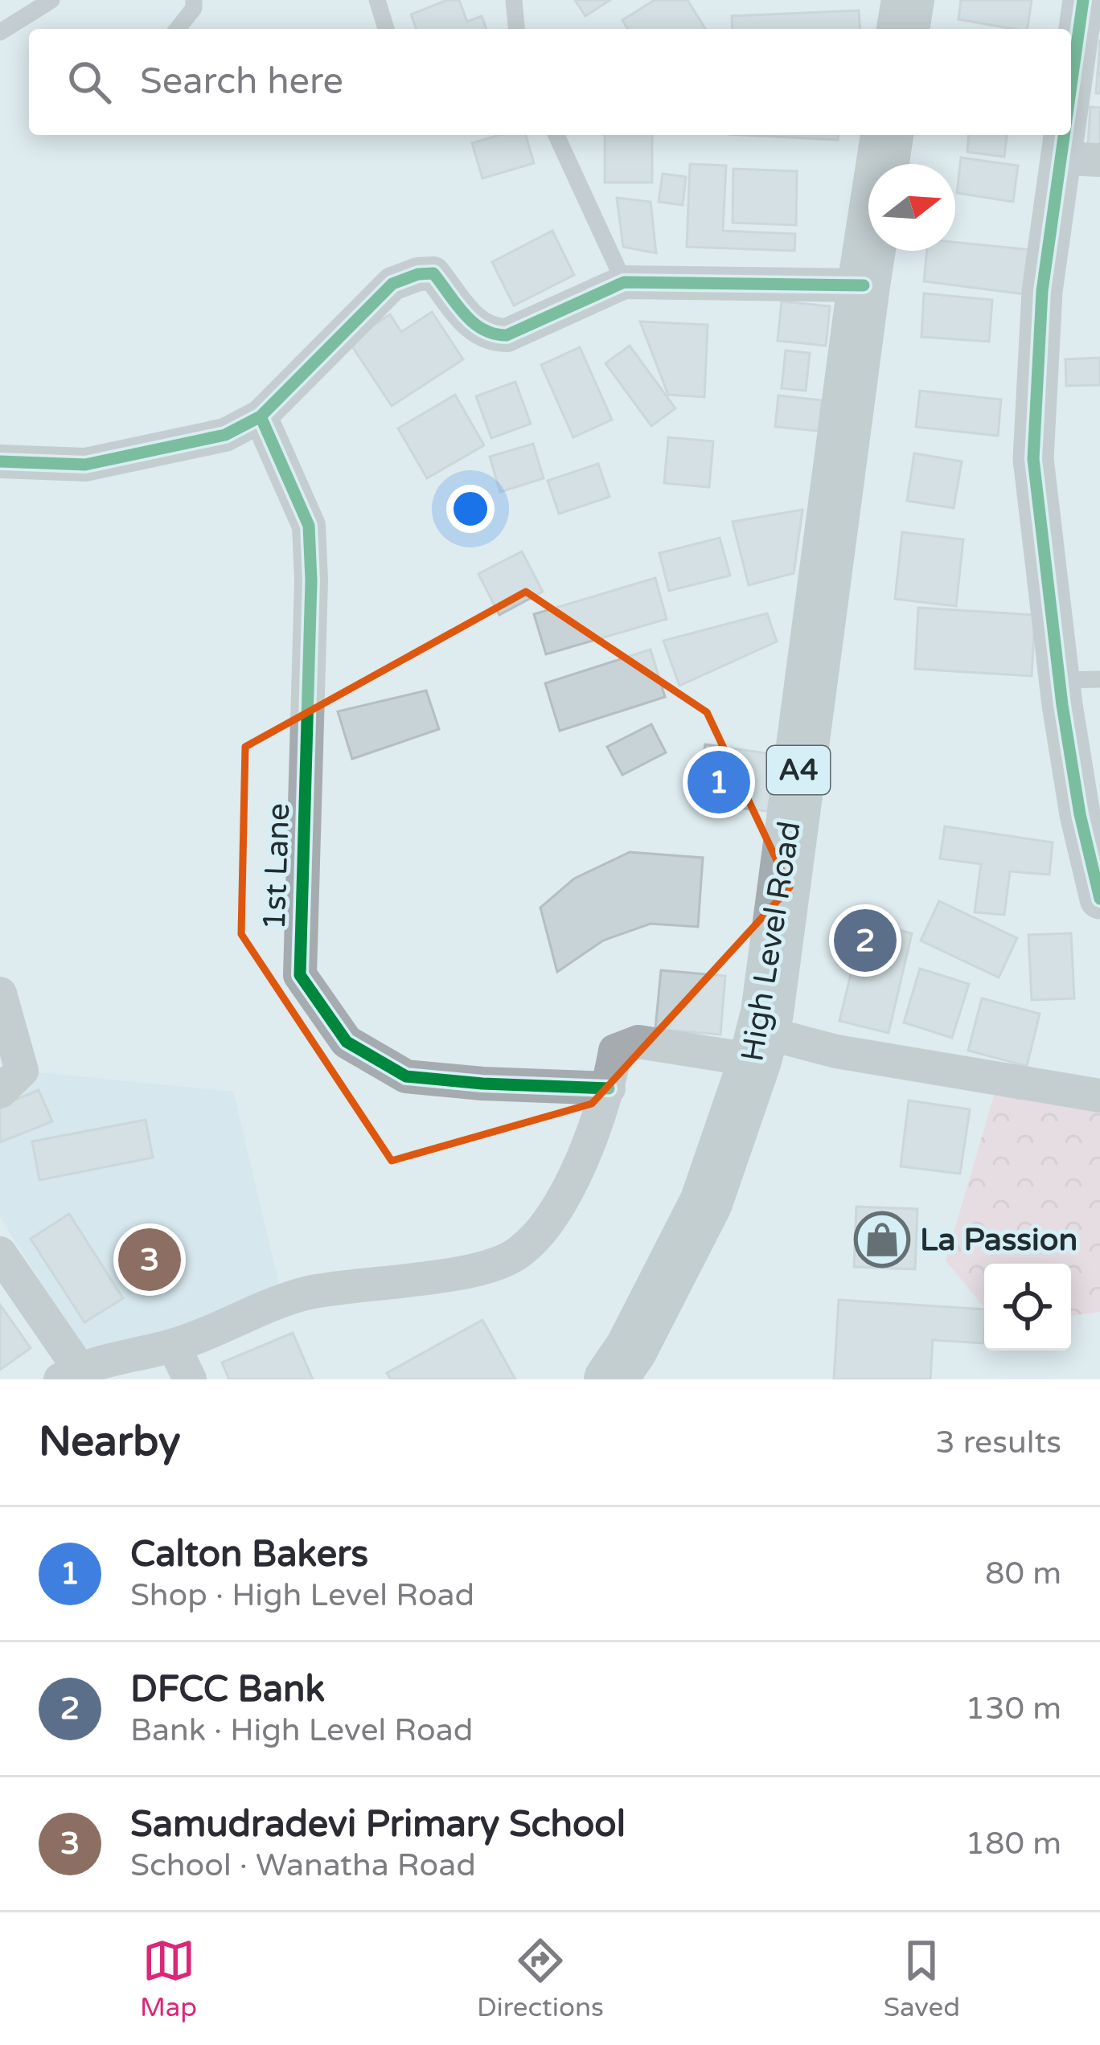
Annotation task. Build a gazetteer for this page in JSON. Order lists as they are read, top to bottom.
{
  "streets": {
    "highway": ["A4", "High Level Road"],
    "street": ["1st Lane"]
  },
  "places": {
    "shop": ["La Passion"]
  },
  "north": "right",
  "page": {
    "search": "Search here",
    "pins": ["1", "2", "3"],
    "heading": ["Nearby", "3 results"],
    "list": [
      {
        "mark": "1",
        "name": "Calton Bakers",
        "note": "Shop · High Level Road",
        "value": "80 m"
      },
      {
        "mark": "2",
        "name": "DFCC Bank",
        "note": "Bank · High Level Road",
        "value": "130 m"
      },
      {
        "mark": "3",
        "name": "Samudradevi Primary School",
        "note": "School · Wanatha Road",
        "value": "180 m"
      }
    ],
    "nav": ["Map", "Directions", "Saved"]
  }
}
